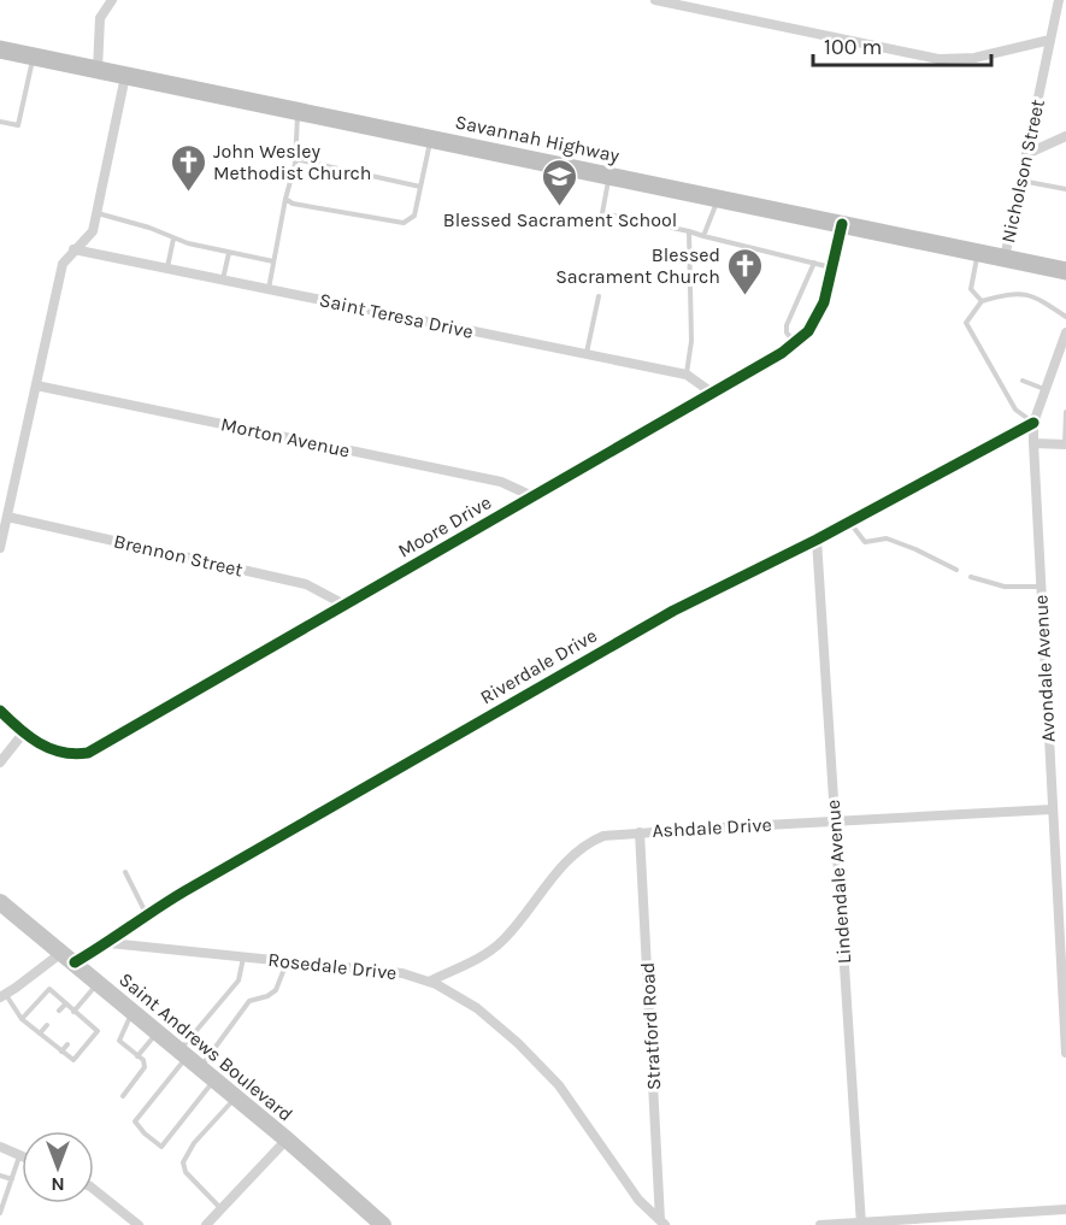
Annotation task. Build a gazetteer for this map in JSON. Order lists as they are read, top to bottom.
{
  "streets": {
    "highway": ["Savannah Highway"],
    "main road": ["Saint Andrews Boulevard"],
    "street": [
      "Nicholson Street",
      "Saint Teresa Drive",
      "Morton Avenue",
      "Moore Drive",
      "Brennon Street",
      "Riverdale Drive",
      "Avondale Avenue",
      "Ashdale Drive",
      "Lindendale Avenue",
      "Rosedale Drive",
      "Stratford Road"
    ]
  },
  "crossings": [
    ["Savannah Highway", "Nicholson Street"],
    ["Savannah Highway", "Moore Drive"],
    ["Saint Teresa Drive", "Moore Drive"],
    ["Morton Avenue", "Moore Drive"],
    ["Moore Drive", "Brennon Street"],
    ["Riverdale Drive", "Avondale Avenue"],
    ["Riverdale Drive", "Lindendale Avenue"],
    ["Riverdale Drive", "Rosedale Drive"],
    ["Riverdale Drive", "Saint Andrews Boulevard"],
    ["Avondale Avenue", "Ashdale Drive"],
    ["Ashdale Drive", "Lindendale Avenue"],
    ["Ashdale Drive", "Rosedale Drive"],
    ["Ashdale Drive", "Stratford Road"],
    ["Rosedale Drive", "Stratford Road"]
  ],
  "places": {
    "church": ["John Wesley Methodist Church", "Blessed Sacrament Church"],
    "school or university": ["Blessed Sacrament School"]
  },
  "scale_bar": "100 m",
  "north": "bottom"
}
